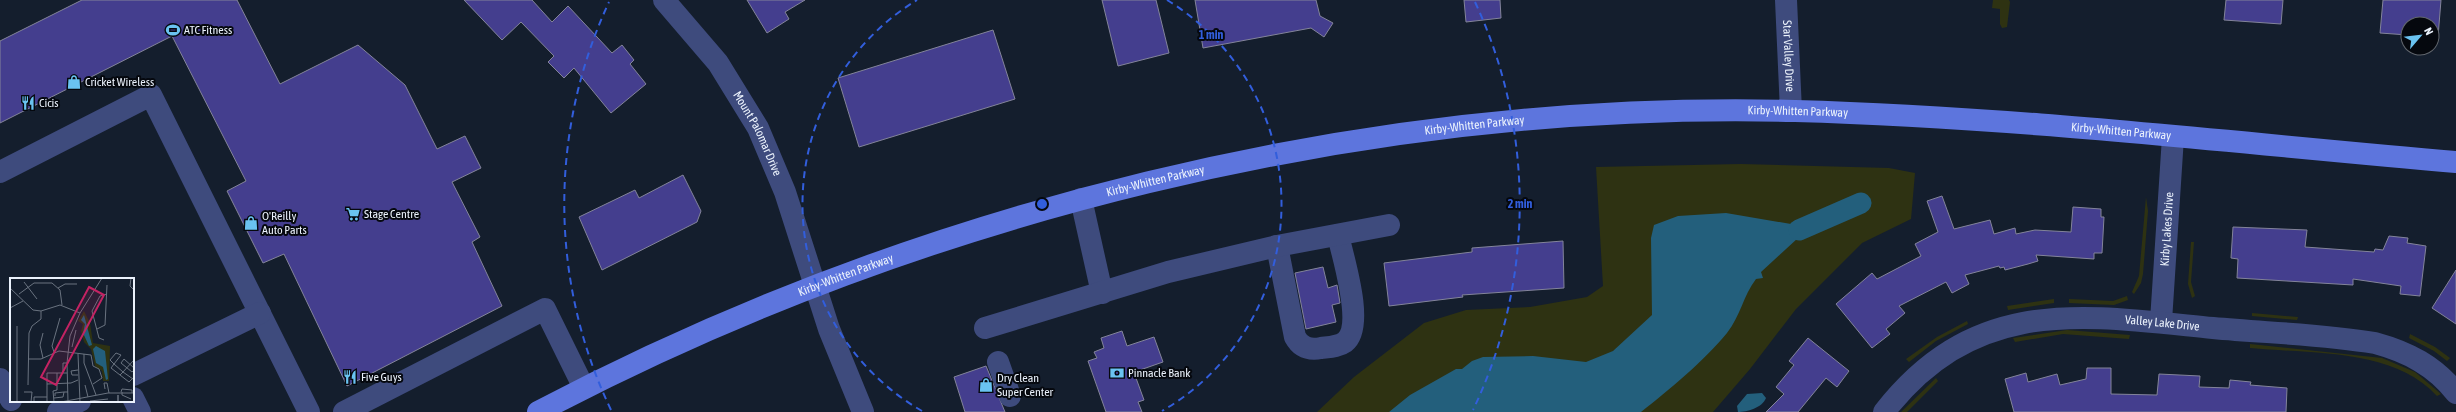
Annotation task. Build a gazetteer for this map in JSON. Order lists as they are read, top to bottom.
{
  "streets": {
    "main road": ["Kirby-Whitten Parkway"],
    "street": [
      "Star Valley Drive",
      "Mount Palomar Drive",
      "Kirby Lakes Drive",
      "Valley Lake Drive"
    ]
  },
  "crossings": [
    ["Star Valley Drive", "Kirby-Whitten Parkway"],
    ["Kirby-Whitten Parkway", "Mount Palomar Drive"],
    ["Kirby-Whitten Parkway", "Kirby Lakes Drive"],
    ["Kirby Lakes Drive", "Valley Lake Drive"]
  ],
  "places": {
    "sports": ["ATC Fitness"],
    "shop": ["Cricket Wireless", "O'Reilly Auto Parts", "Dry Clean Super Center"],
    "restaurant": ["Cicis", "Five Guys"],
    "supermarket": ["Stage Centre"],
    "bank": ["Pinnacle Bank"]
  },
  "north": "top right",
  "rings": ["1 min", "2 min"]
}
